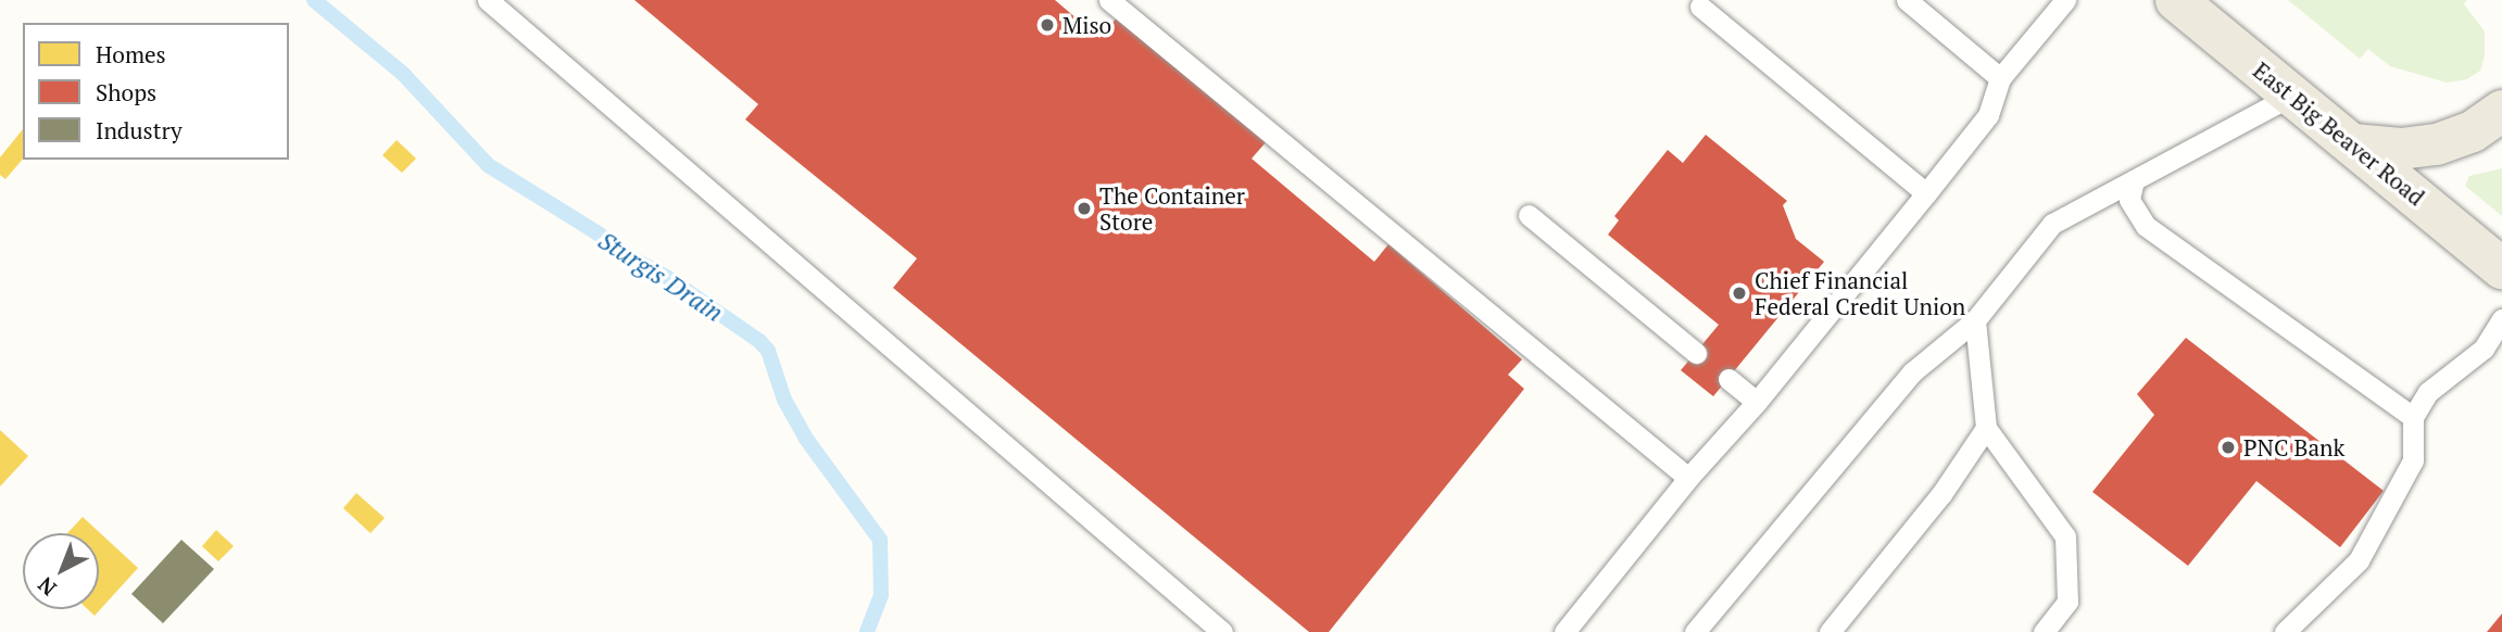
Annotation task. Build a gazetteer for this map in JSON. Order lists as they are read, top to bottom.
{
  "streets": {
    "main road": ["East Big Beaver Road"]
  },
  "water": ["Sturgis Drain"],
  "places": [
    "Miso",
    "The Container Store",
    "Chief Financial Federal Credit Union",
    "PNC Bank"
  ],
  "legend": ["Homes", "Shops", "Industry"],
  "north": "bottom left"
}
